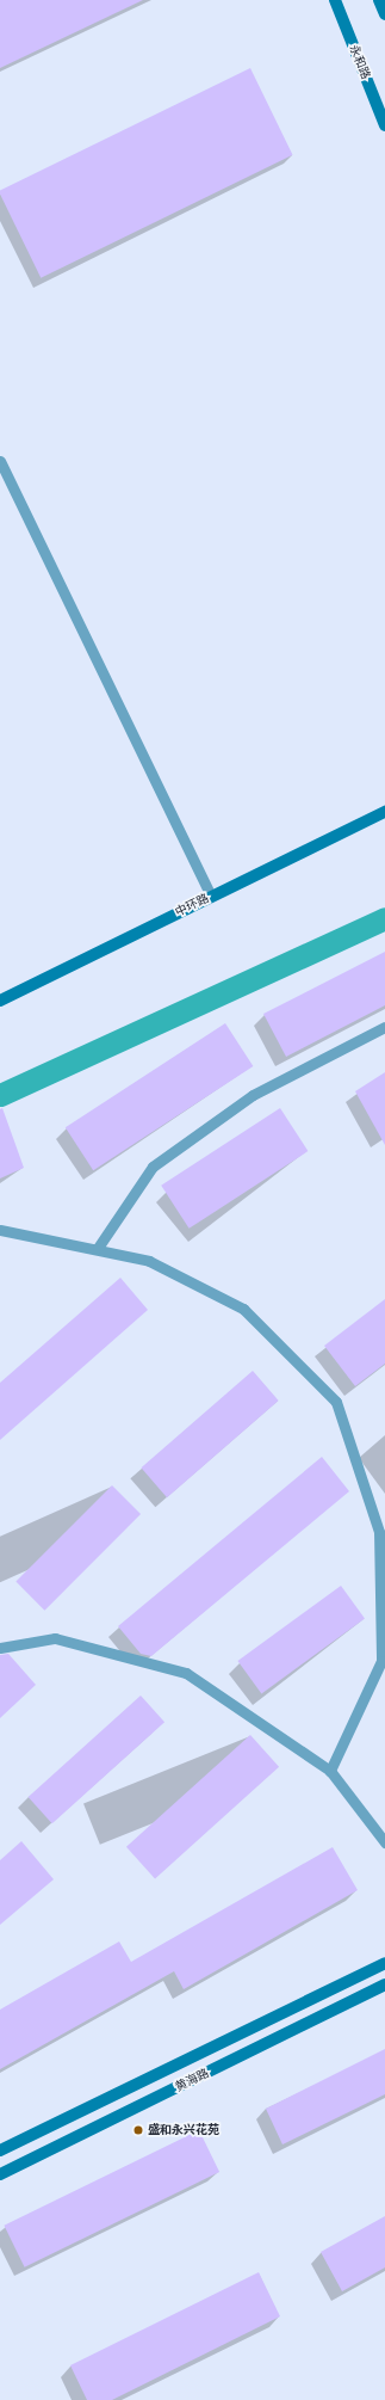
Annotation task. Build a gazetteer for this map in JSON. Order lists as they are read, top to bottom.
{
  "streets": {
    "main road": ["永和路", "中环路", "黄海路"]
  },
  "places": ["盛和永兴花苑"]
}
